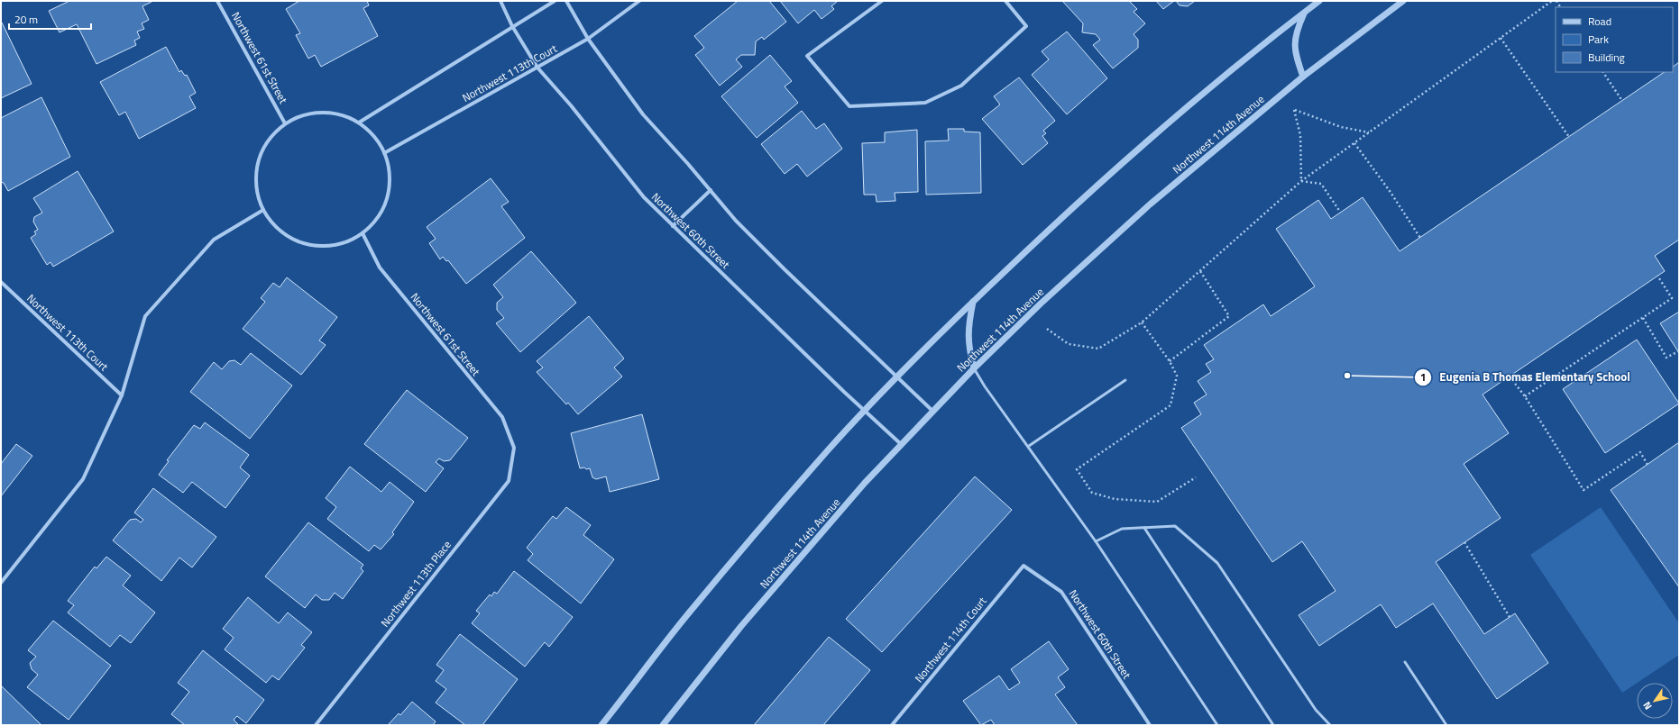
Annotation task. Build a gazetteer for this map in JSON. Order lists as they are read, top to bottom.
{
  "streets": {
    "street": [
      "Northwest 61st Street",
      "Northwest 113th Court",
      "Northwest 114th Avenue",
      "Northwest 60th Street",
      "Northwest 113th Place",
      "Northwest 114th Court"
    ]
  },
  "crossings": [
    ["Northwest 61st Street", "Northwest 113th Place"],
    ["Northwest 113th Court", "Northwest 60th Street"],
    ["Northwest 114th Avenue", "Northwest 60th Street"],
    ["Northwest 60th Street", "Northwest 114th Court"]
  ],
  "places": ["Eugenia B Thomas Elementary School"],
  "legend": ["Road", "Park", "Building"],
  "scale_bar": "20 m",
  "north": "bottom left"
}
